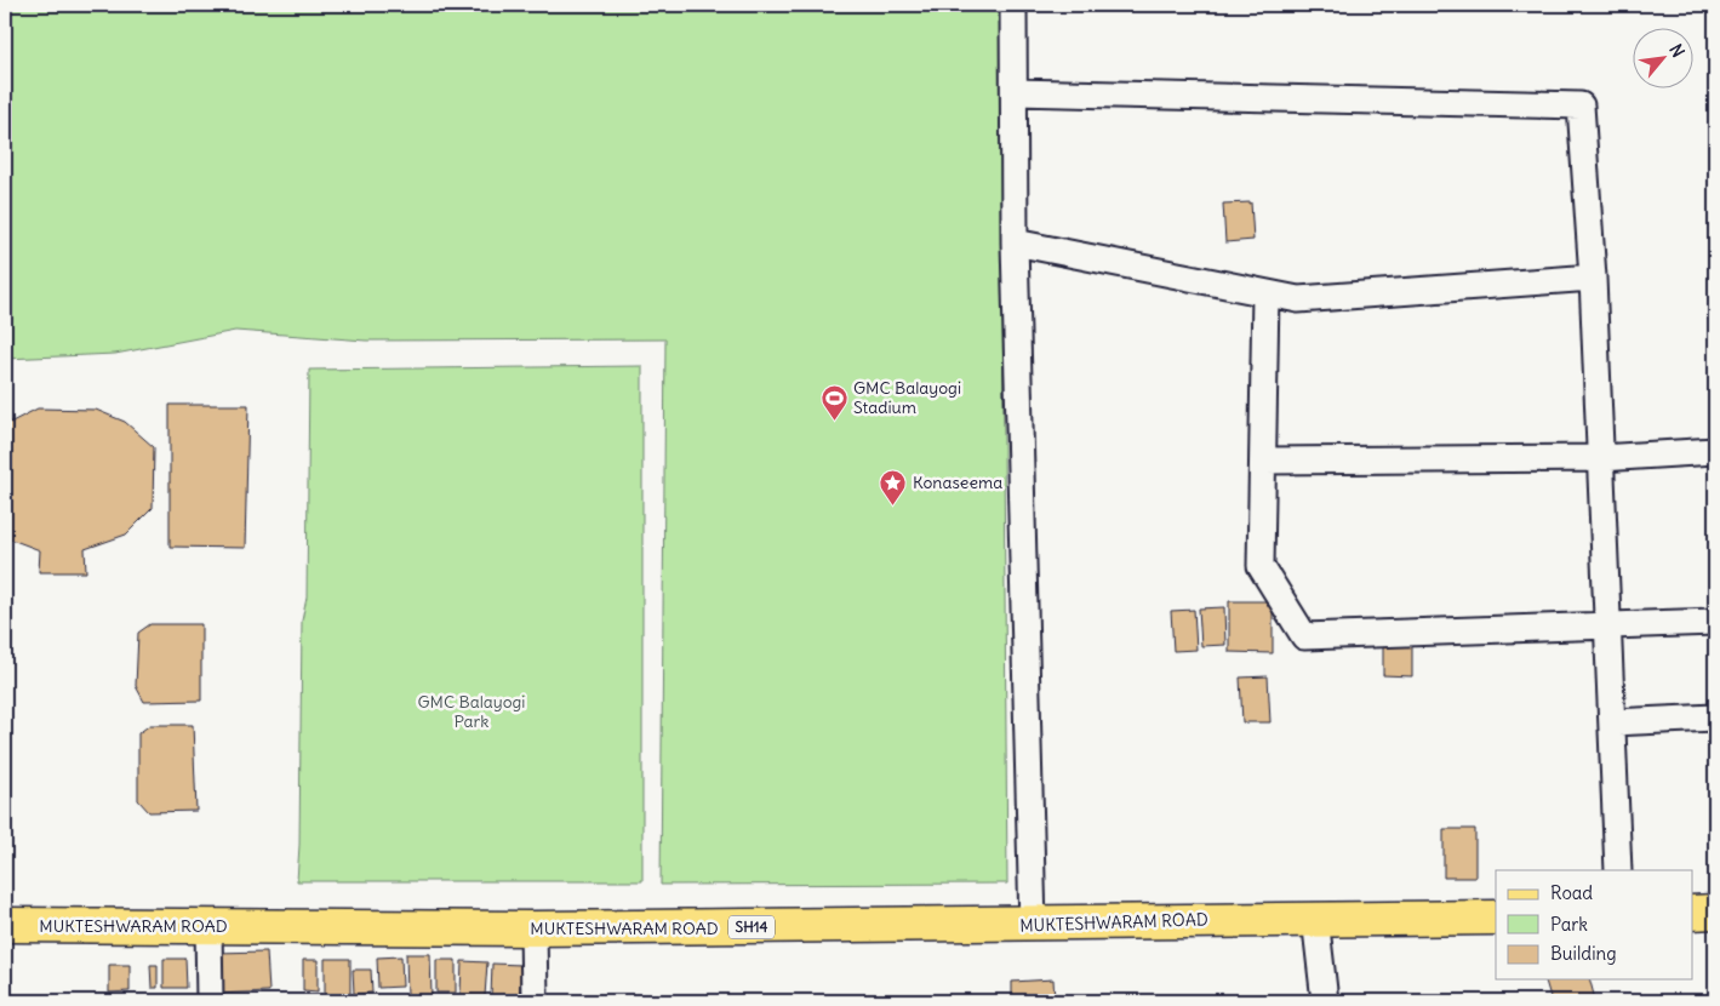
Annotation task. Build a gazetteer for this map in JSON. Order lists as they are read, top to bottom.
{
  "streets": {
    "main road": ["MUKTESHWARAM ROAD", "SH14"]
  },
  "parks": ["GMC Balayogi Park"],
  "places": {
    "sports": ["GMC Balayogi Stadium"],
    "place": ["Konaseema"]
  },
  "legend": ["Road", "Park", "Building"],
  "north": "top right"
}
